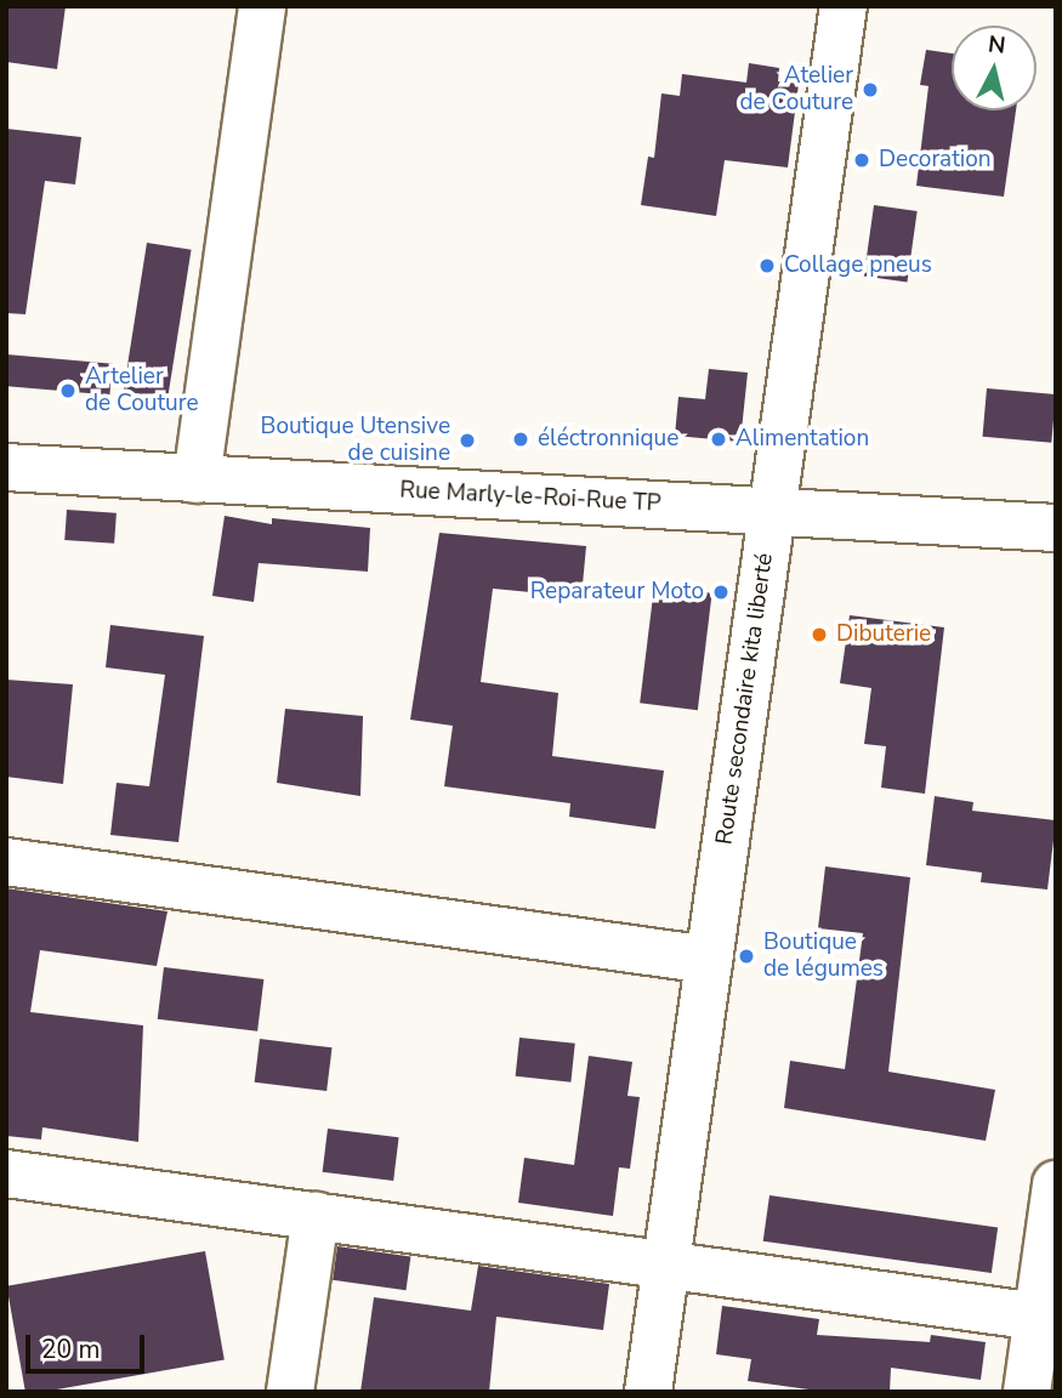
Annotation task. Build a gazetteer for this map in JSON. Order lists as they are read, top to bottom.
{
  "streets": {
    "street": ["Rue Marly-le-Roi-Rue TP", "Route secondaire kita liberté"]
  },
  "crossings": [
    ["Rue Marly-le-Roi-Rue TP", "Route secondaire kita liberté"]
  ],
  "places": [
    "Atelier de Couture",
    "Decoration",
    "Collage pneus",
    "Artelier de Couture",
    "éléctronnique",
    "Alimentation",
    "Boutique Utensive de cuisine",
    "Reparateur Moto",
    "Dibuterie",
    "Boutique de légumes"
  ],
  "scale_bar": "20 m",
  "north": "top"
}
